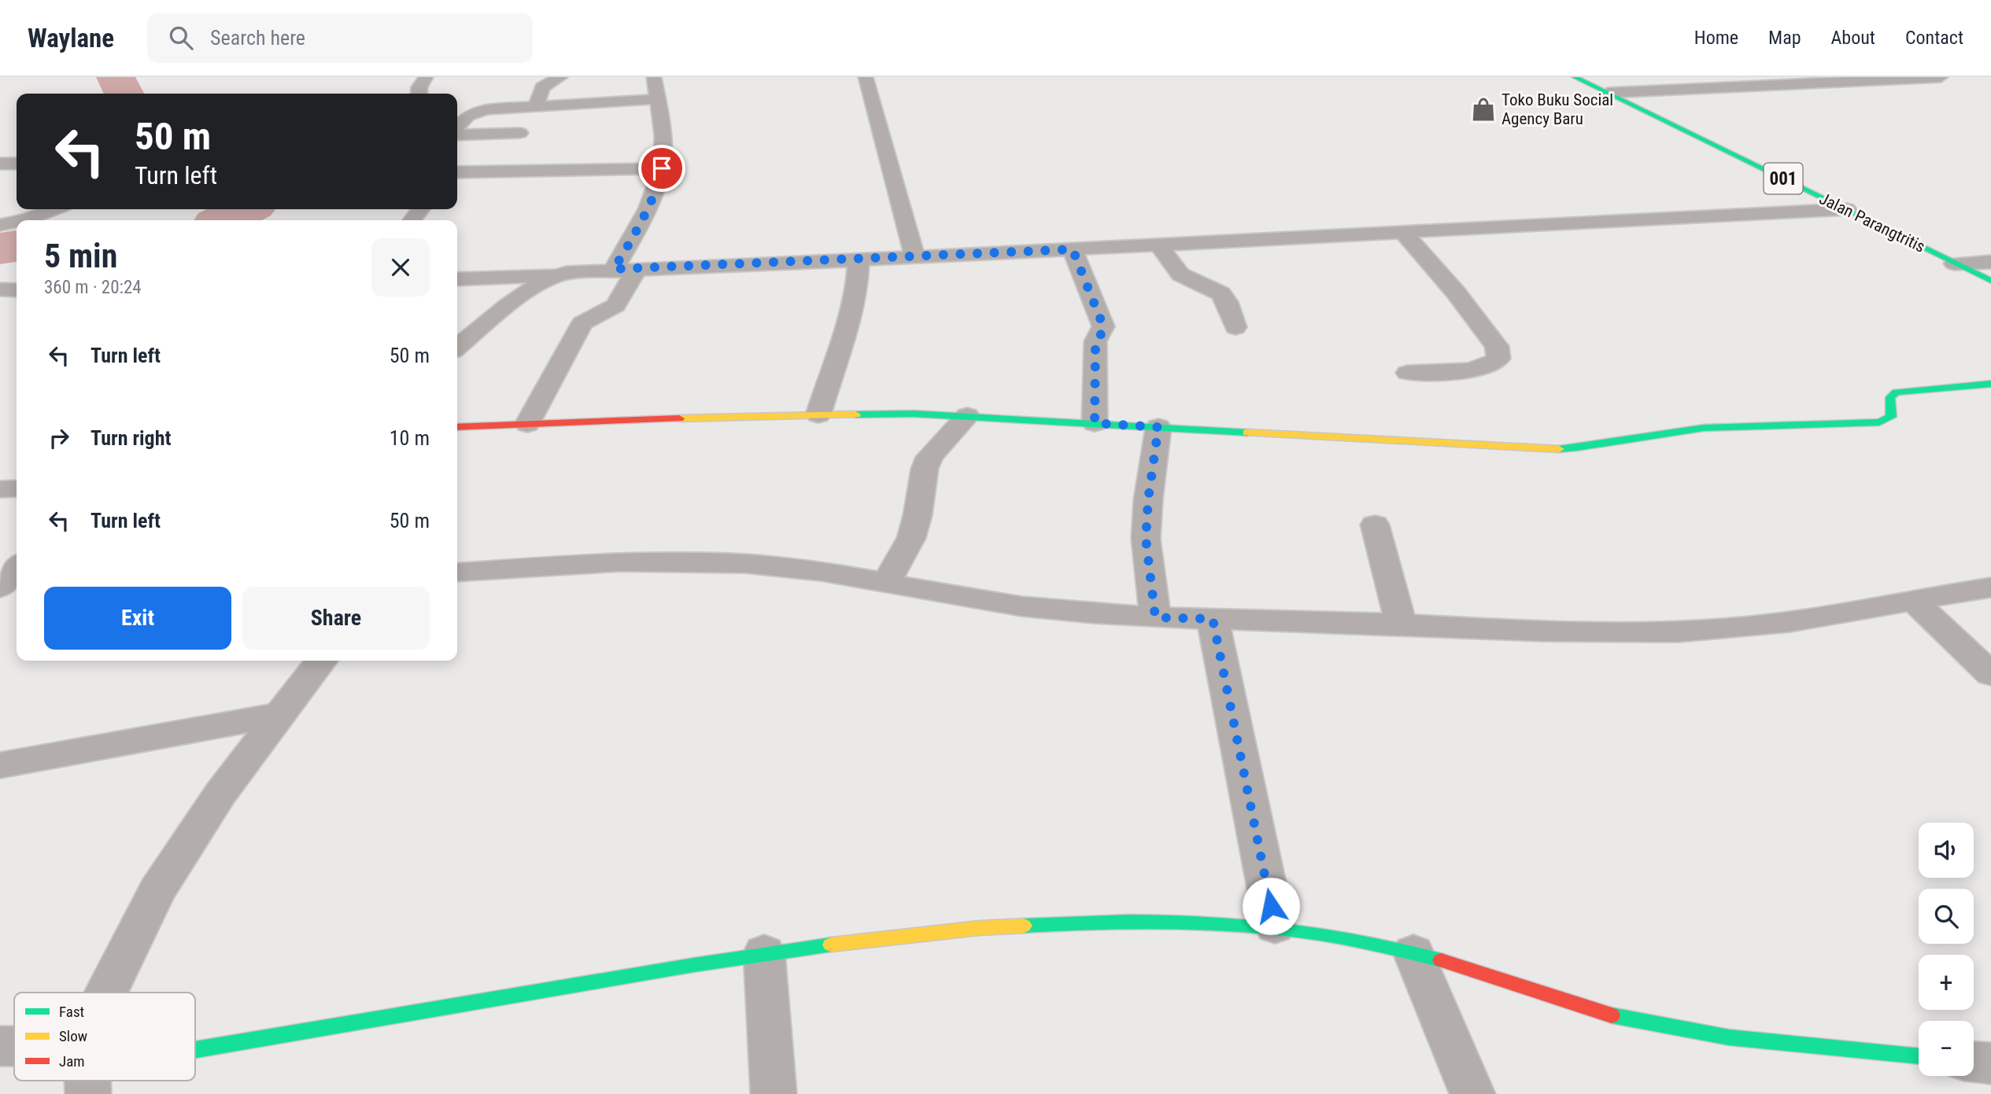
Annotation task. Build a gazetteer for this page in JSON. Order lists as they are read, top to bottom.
{
  "streets": {
    "street": ["001", "Jalan Parangtritis"]
  },
  "places": {
    "shop": ["Toko Buku Social Agency Baru"]
  },
  "legend": ["Fast", "Slow", "Jam"],
  "page": {
    "header": "Waylane",
    "search": "Search here",
    "nav": [
      "Home",
      "Map",
      "About",
      "Contact"
    ],
    "turn": ["50 m", "Turn left"],
    "heading": ["5 min", "360 m · 20:24"],
    "list": [
      {
        "name": "Turn left",
        "value": "50 m"
      },
      {
        "name": "Turn right",
        "value": "10 m"
      },
      {
        "name": "Turn left",
        "value": "50 m"
      }
    ],
    "buttons": ["Exit", "Share"],
    "map_buttons": ["+", "−"]
  }
}
